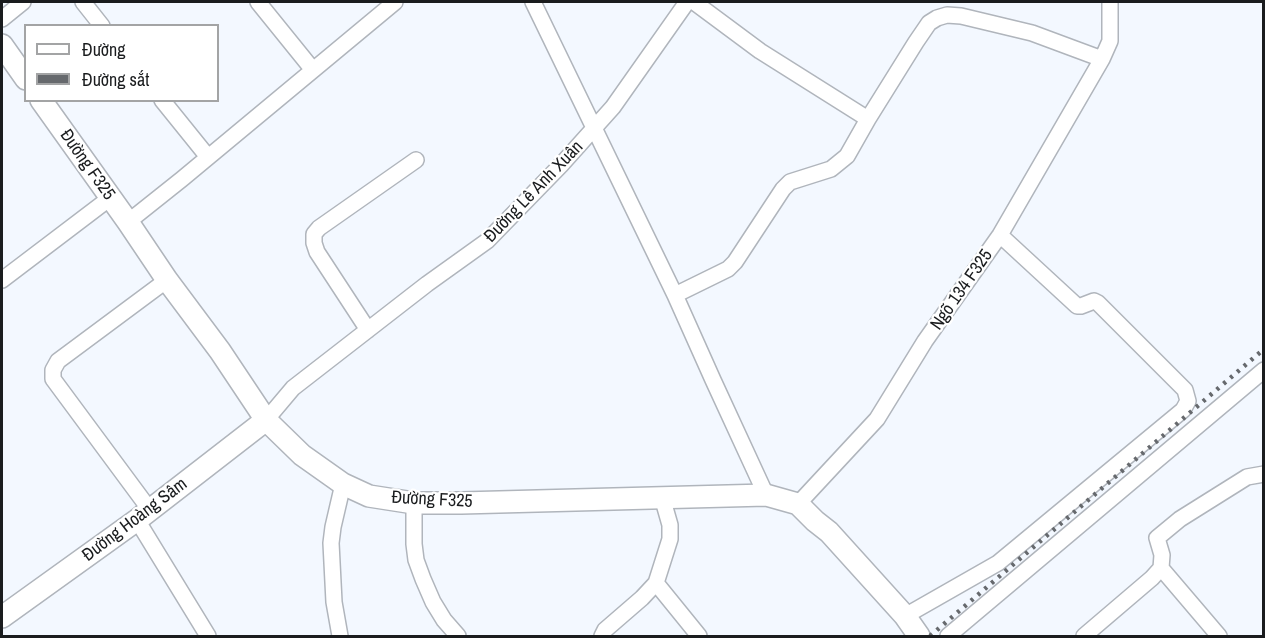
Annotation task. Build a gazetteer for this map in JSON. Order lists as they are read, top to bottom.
{
  "streets": {
    "main road": ["Đường F325", "Đường Hoàng Sâm"],
    "street": ["Đường Lê Anh Xuân", "Ngõ 134 F325"]
  },
  "crossings": [
    ["Đường F325", "Đường Lê Anh Xuân"],
    ["Đường F325", "Ngõ 134 F325"],
    ["Đường F325", "Đường Hoàng Sâm"],
    ["Đường Lê Anh Xuân", "Đường Hoàng Sâm"]
  ],
  "legend": ["Đường", "Đường sắt"]
}
